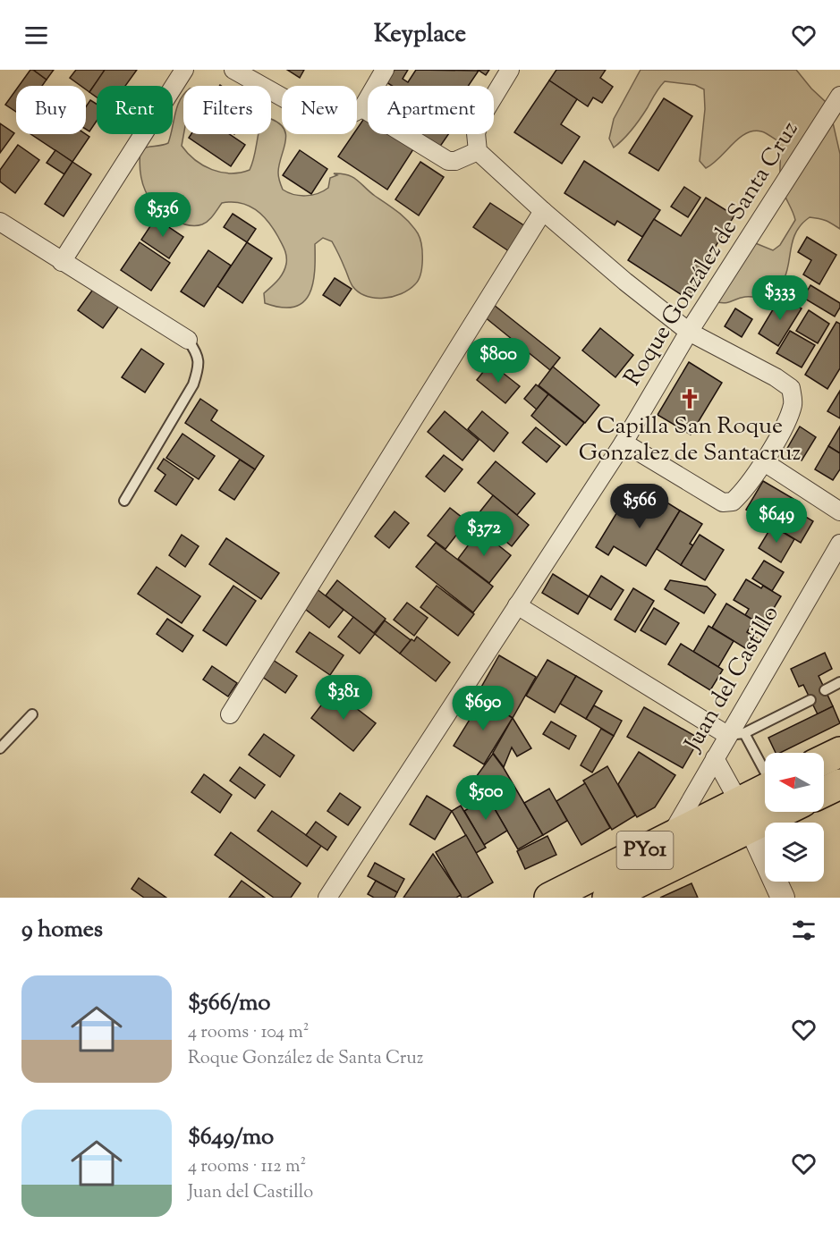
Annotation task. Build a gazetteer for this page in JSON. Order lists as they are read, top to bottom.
{
  "streets": {
    "highway": ["PY01"],
    "street": ["Roque González de Santa Cruz", "Juan del Castillo"]
  },
  "crossings": [
    ["Juan del Castillo", "PY01"]
  ],
  "places": {
    "church": ["Capilla San Roque Gonzalez de Santacruz"]
  },
  "north": "left",
  "page": {
    "header": "Keyplace",
    "chip": [
      "Buy",
      "Rent",
      "Filters",
      "New",
      "Apartment"
    ],
    "price": [
      "$536",
      "$333",
      "$800",
      "$566",
      "$649",
      "$372",
      "$381",
      "$690",
      "$500"
    ],
    "heading": "9 homes",
    "list": [
      {
        "name": "$566/mo",
        "note": "4 rooms · 104 m² · Roque González de Santa Cruz"
      },
      {
        "name": "$649/mo",
        "note": "4 rooms · 112 m² · Juan del Castillo"
      }
    ]
  }
}
